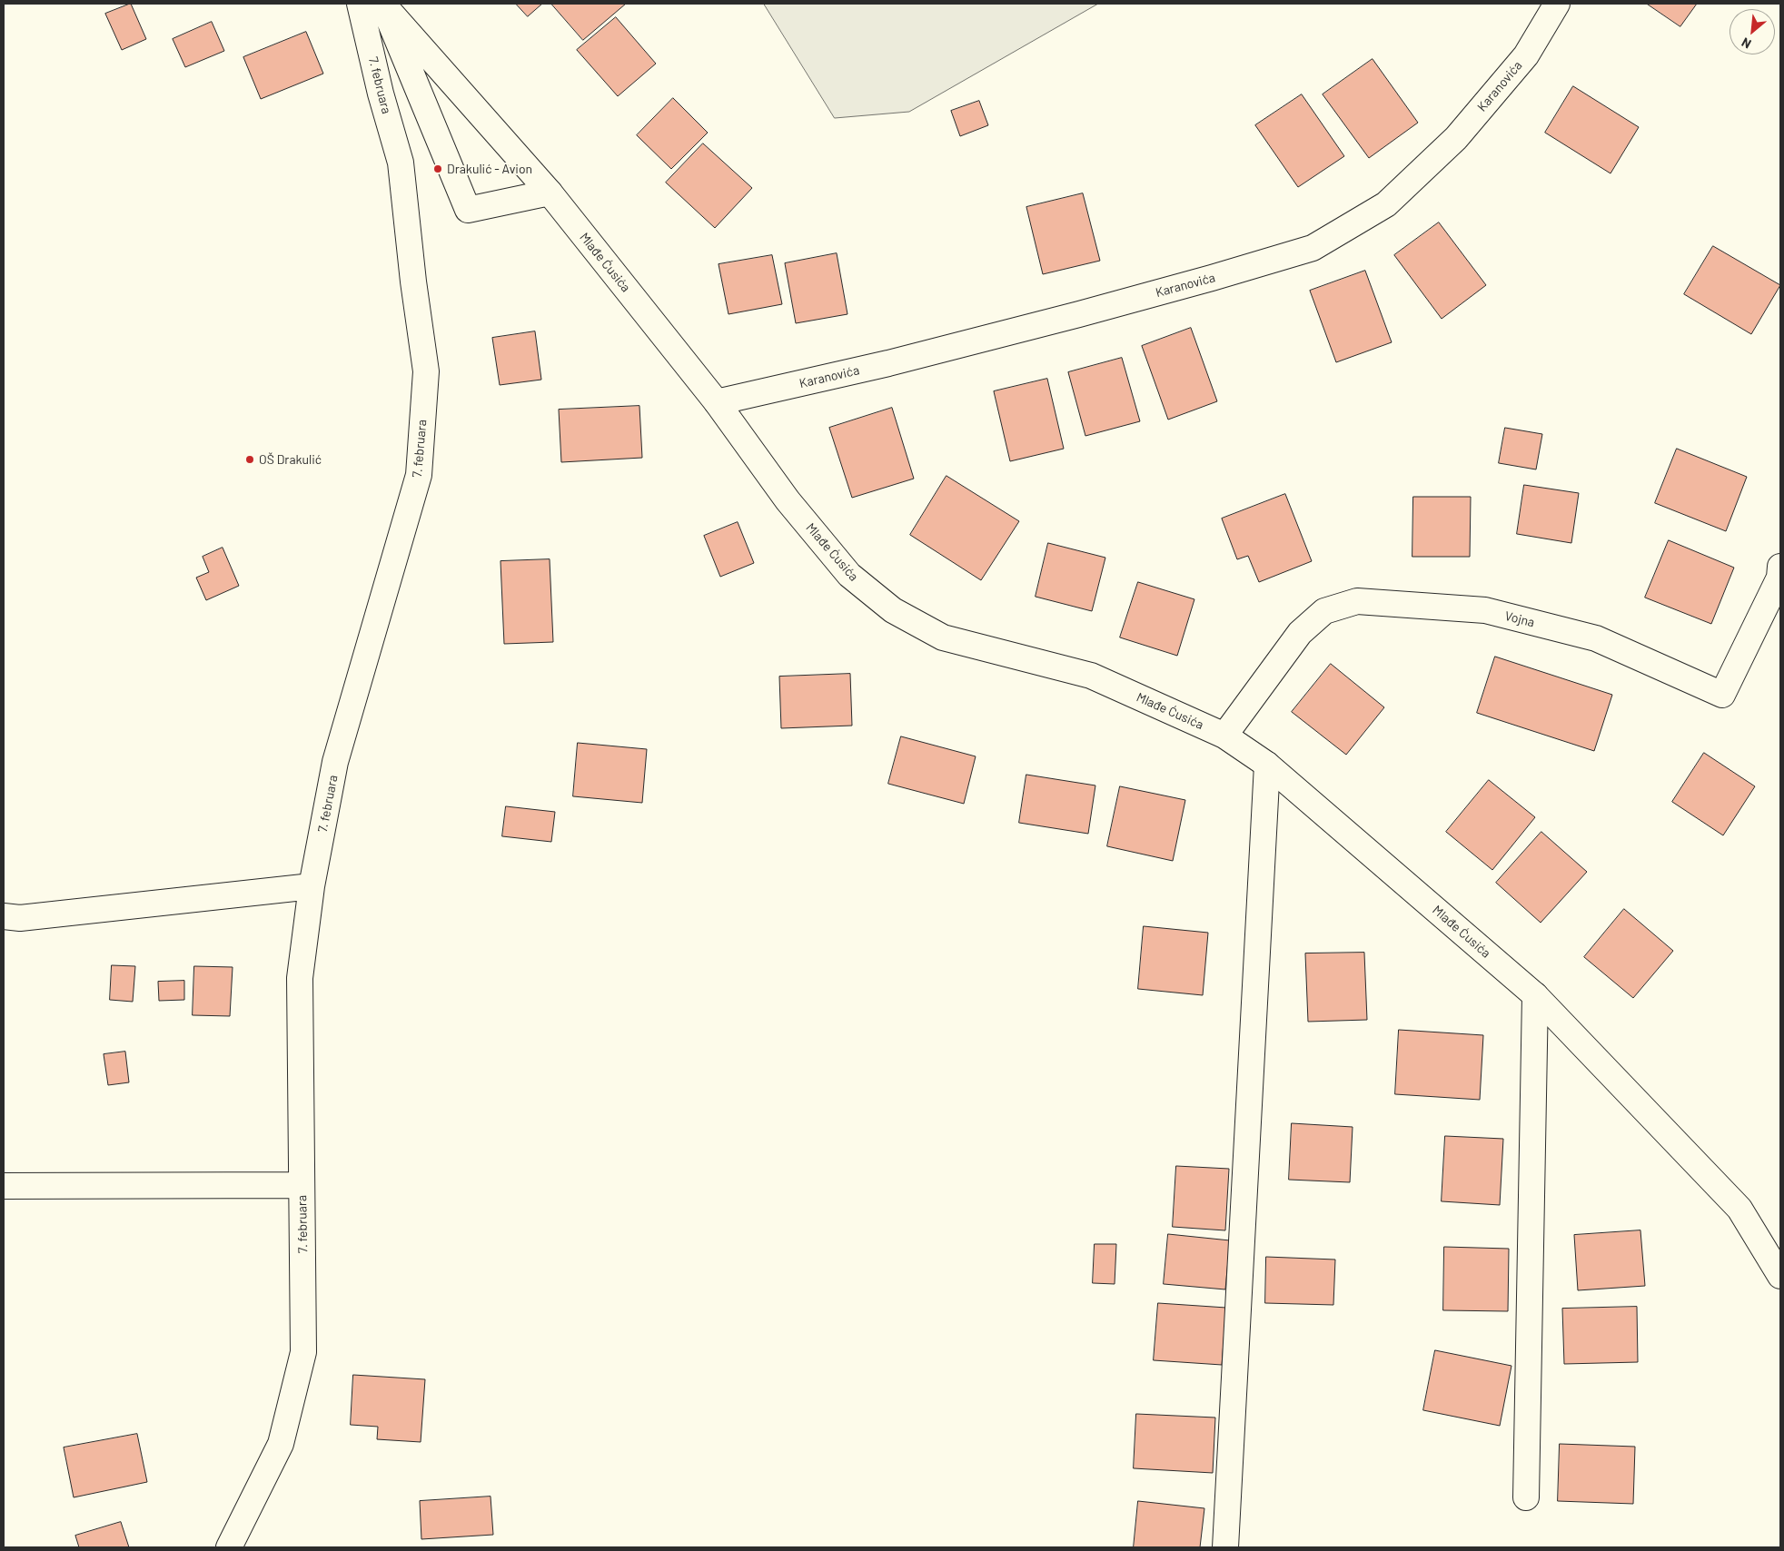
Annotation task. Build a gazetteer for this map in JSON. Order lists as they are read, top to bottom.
{
  "streets": {
    "street": [
      "7. februara",
      "Karanovića",
      "Mlađe Ćusića",
      "Vojna"
    ]
  },
  "crossings": [
    ["Karanovića", "Mlađe Ćusića"],
    ["Mlađe Ćusića", "Vojna"]
  ],
  "places": ["Drakulić - Avion", "OŠ Drakulić"],
  "north": "bottom left"
}
